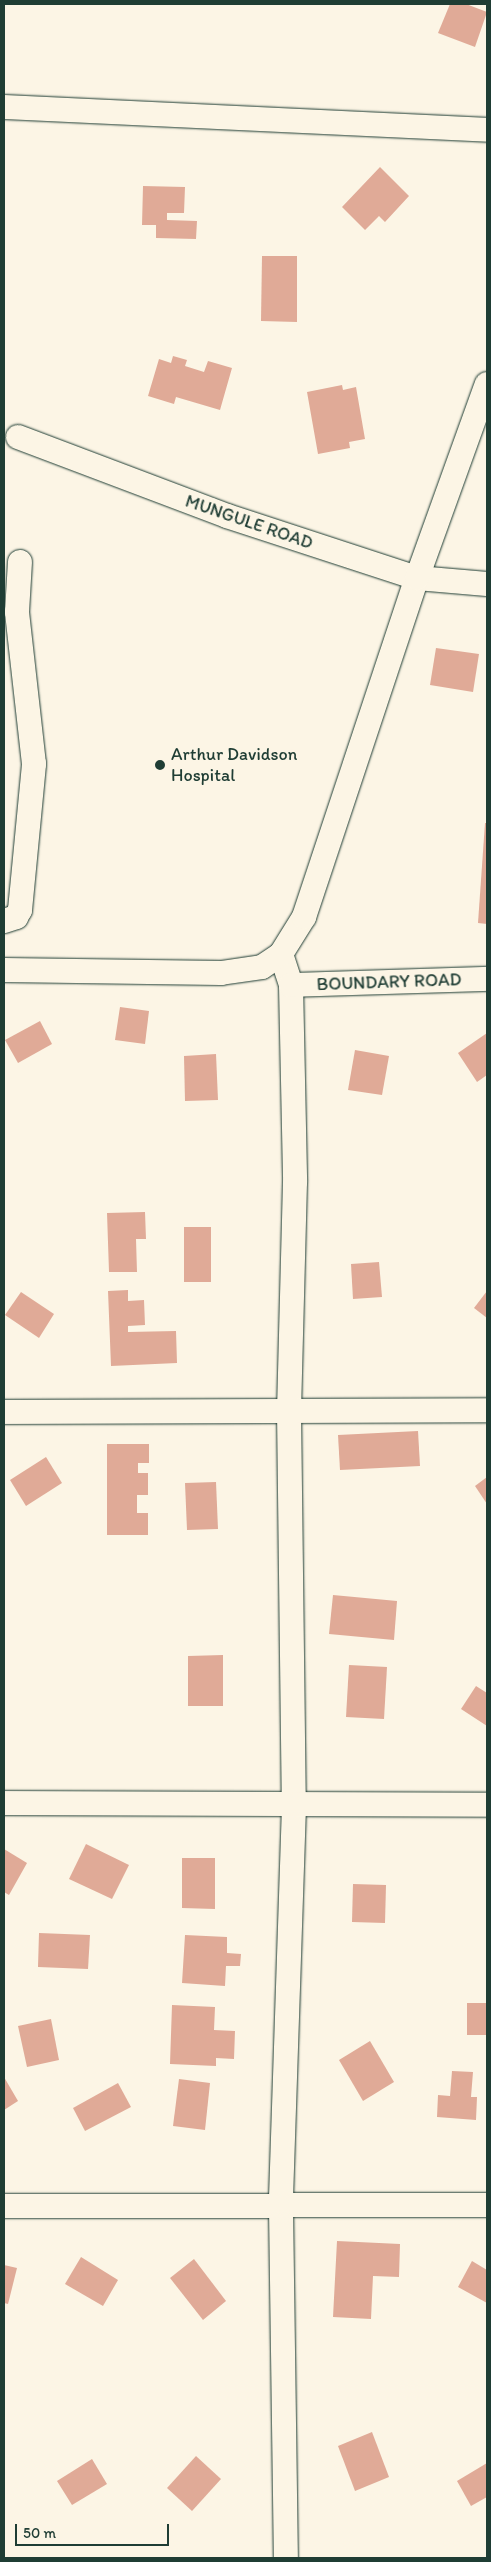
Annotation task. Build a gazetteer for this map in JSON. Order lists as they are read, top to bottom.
{
  "streets": {
    "street": ["MUNGULE ROAD", "BOUNDARY ROAD"]
  },
  "places": ["Arthur Davidson Hospital"],
  "scale_bar": "50 m"
}
